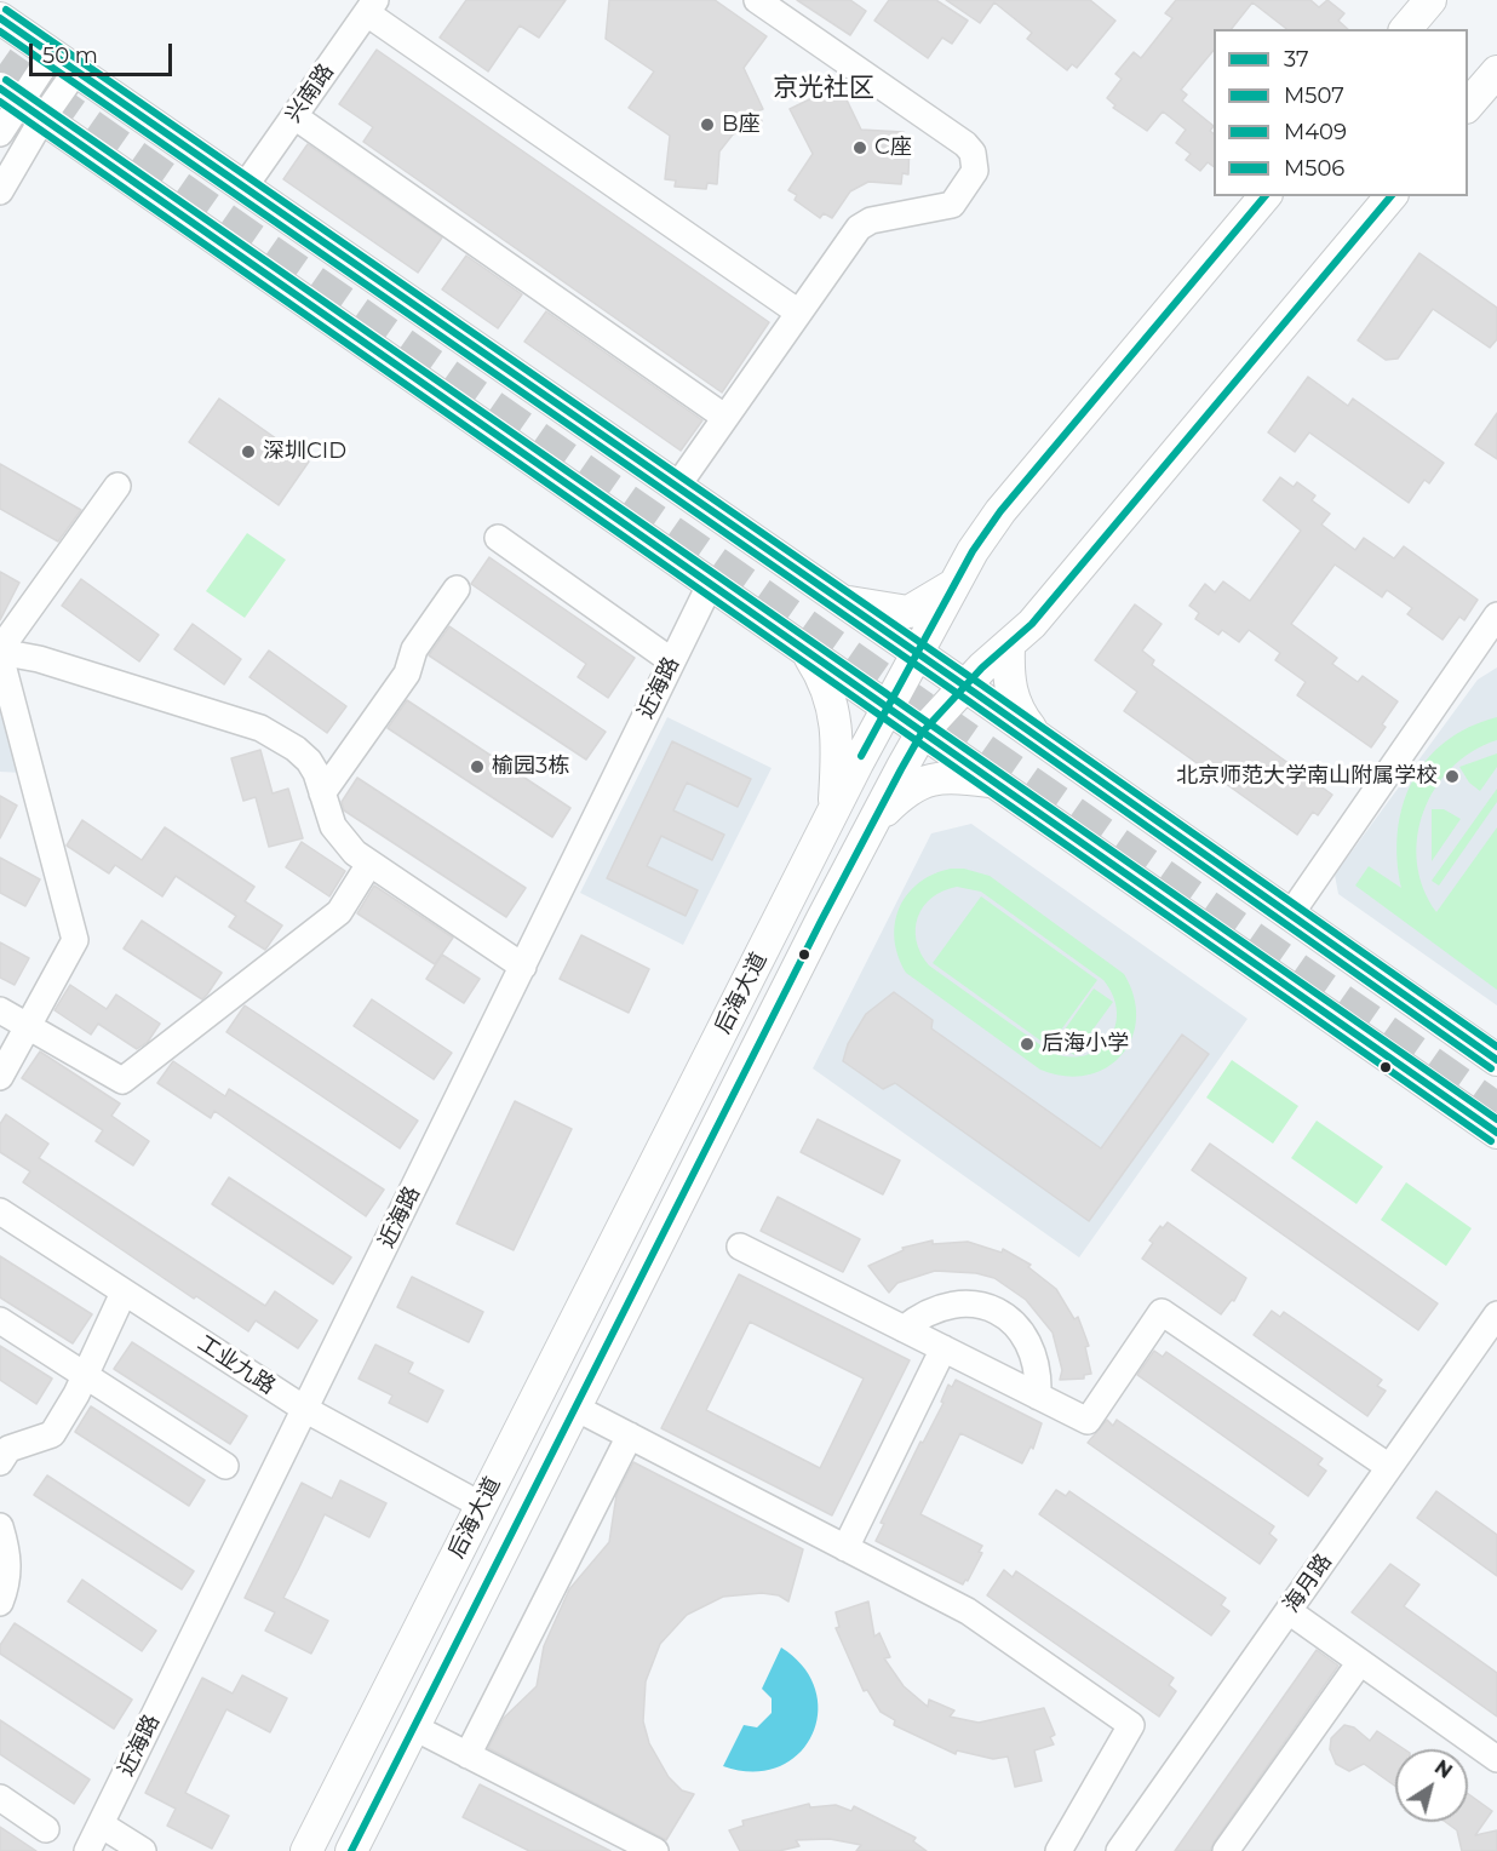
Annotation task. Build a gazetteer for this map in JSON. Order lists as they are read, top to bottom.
{
  "streets": {
    "main road": ["后海大道"],
    "street": [
      "兴南路",
      "近海路",
      "工业九路",
      "海月路"
    ]
  },
  "crossings": [
    ["近海路", "工业九路"],
    ["后海大道", "工业九路"]
  ],
  "districts": ["京光社区"],
  "places": [
    "B座",
    "C座",
    "深圳CID",
    "榆园3栋",
    "北京师范大学南山附属学校",
    "后海小学"
  ],
  "lines": [
    "transit line M506",
    "transit line M507",
    "transit line M409",
    "transit line 37"
  ],
  "legend": [
    "37",
    "M507",
    "M409",
    "M506"
  ],
  "scale_bar": "50 m",
  "north": "top right"
}
